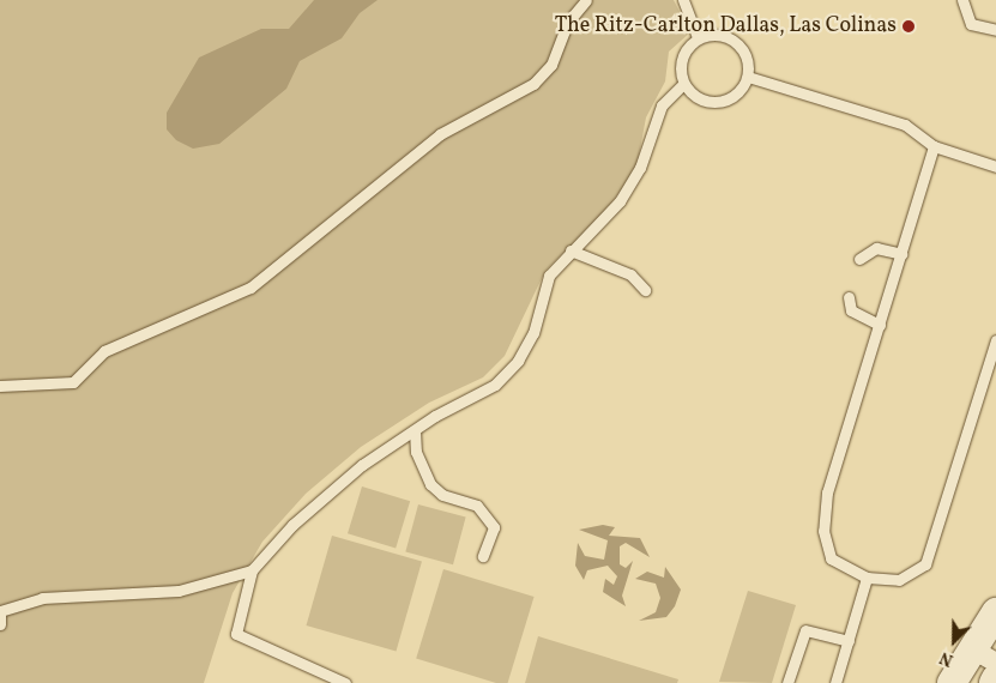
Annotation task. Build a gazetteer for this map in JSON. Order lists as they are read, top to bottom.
{
  "places": ["The Ritz-Carlton Dallas, Las Colinas"],
  "north": "bottom left"
}
